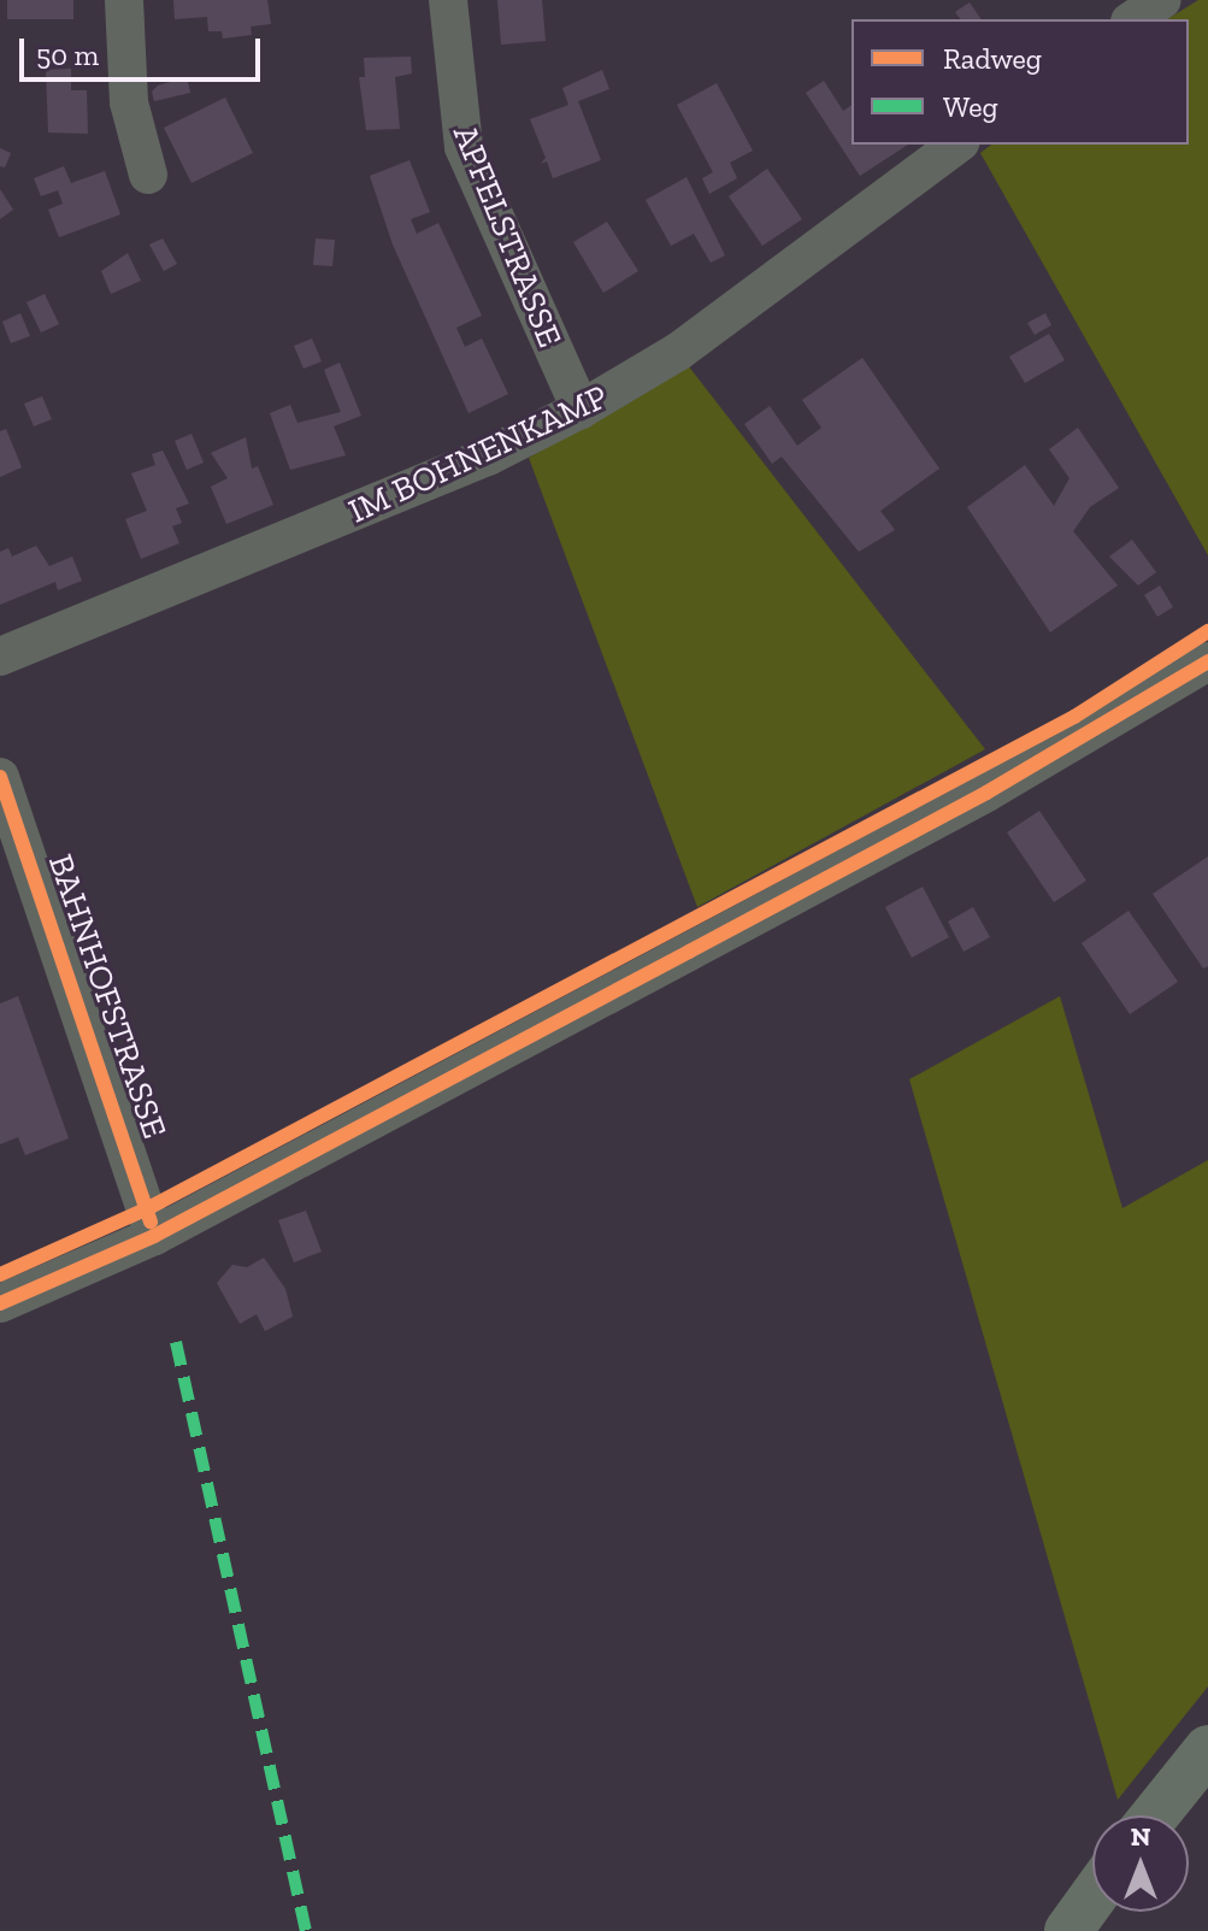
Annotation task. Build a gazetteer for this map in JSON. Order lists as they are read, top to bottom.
{
  "streets": {
    "street": ["APFELSTRASSE", "IM BOHNENKAMP", "BAHNHOFSTRASSE"]
  },
  "crossings": [
    ["APFELSTRASSE", "IM BOHNENKAMP"]
  ],
  "legend": ["Radweg", "Weg"],
  "scale_bar": "50 m",
  "north": "top"
}
